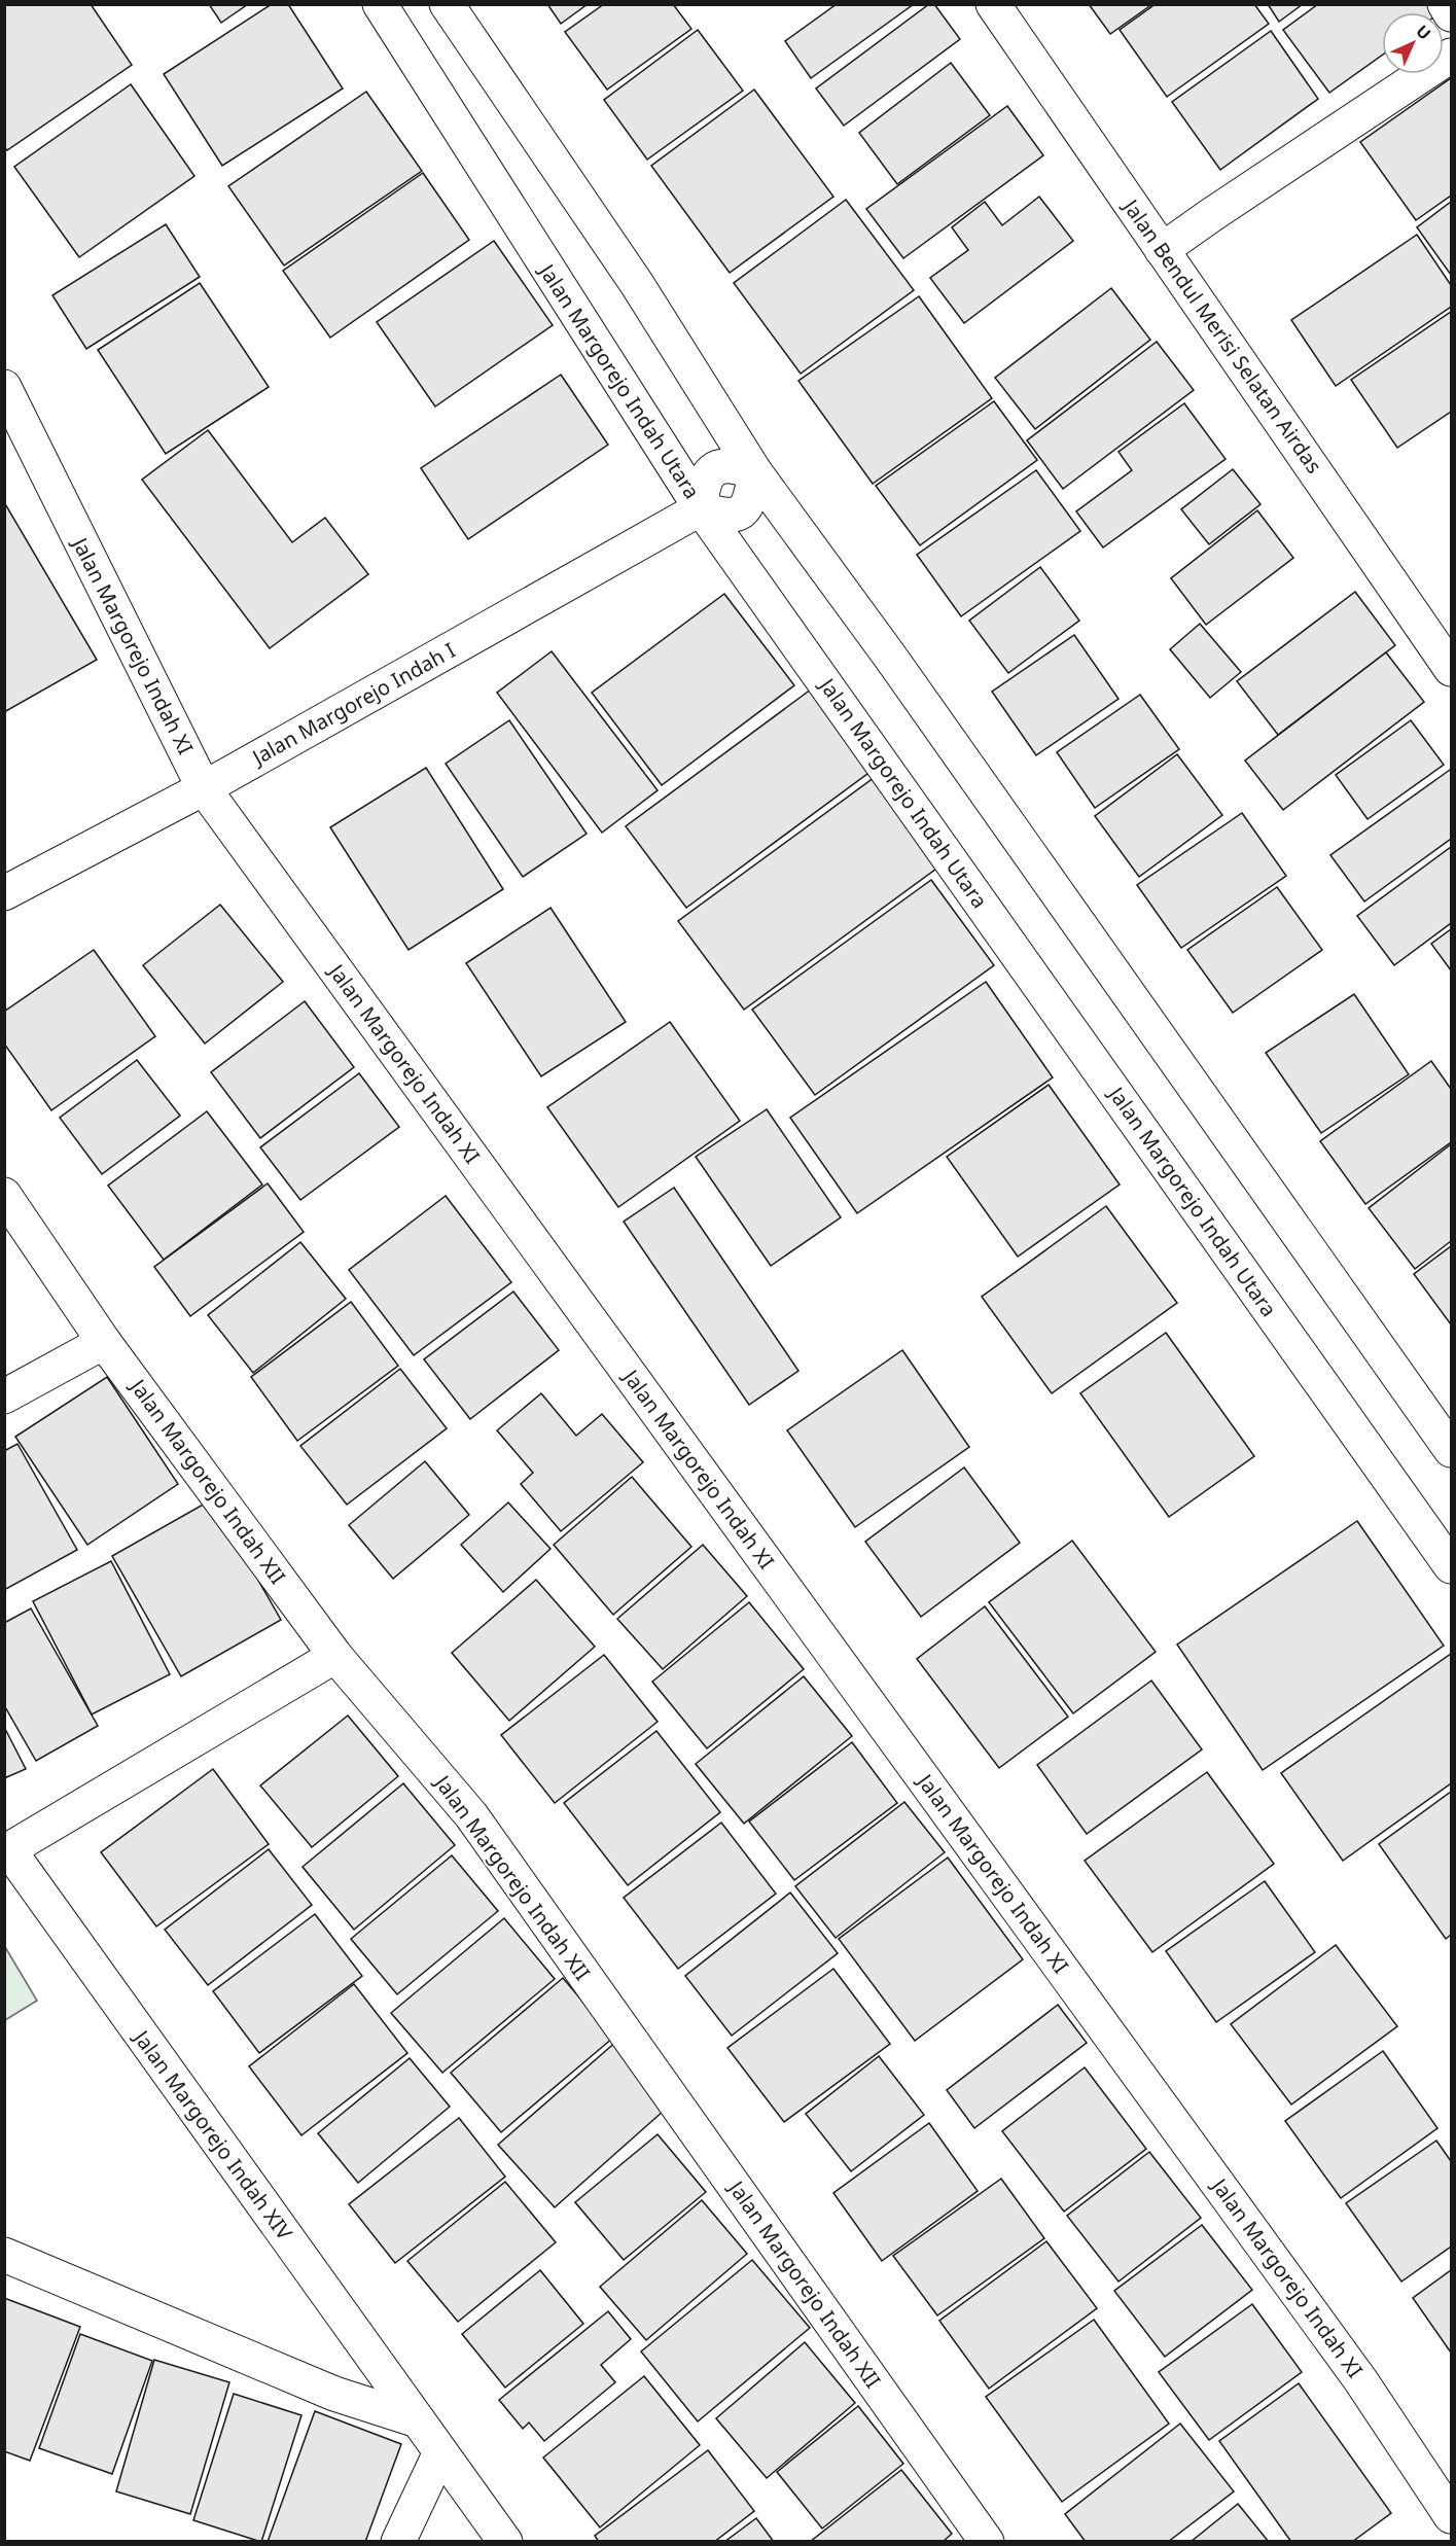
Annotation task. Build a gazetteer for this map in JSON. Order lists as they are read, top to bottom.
{
  "streets": {
    "street": [
      "Jalan Bendul Merisi Selatan Airdas",
      "Jalan Margorejo Indah Utara",
      "Jalan Margorejo Indah XI",
      "Jalan Margorejo Indah I",
      "Jalan Margorejo Indah XII",
      "Jalan Margorejo Indah XIV"
    ]
  },
  "crossings": [
    ["Jalan Margorejo Indah Utara", "Jalan Margorejo Indah I"],
    ["Jalan Margorejo Indah XI", "Jalan Margorejo Indah I"],
    ["Jalan Margorejo Indah XII", "Jalan Margorejo Indah XIV"]
  ],
  "north": "top right"
}
